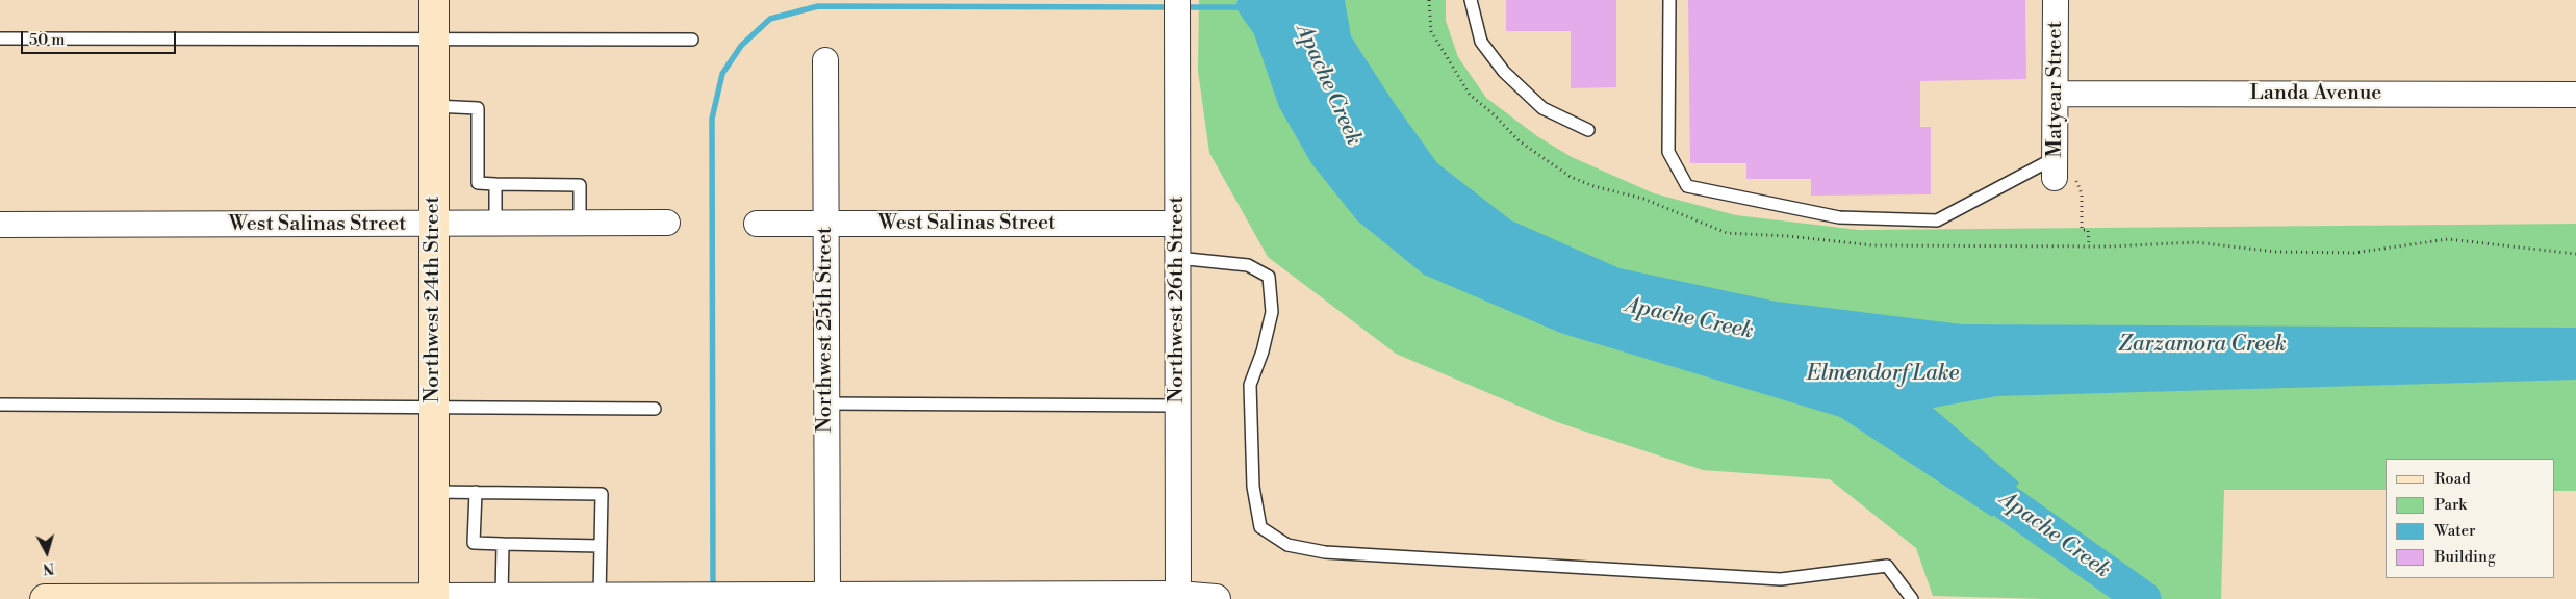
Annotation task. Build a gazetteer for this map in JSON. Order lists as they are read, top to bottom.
{
  "streets": {
    "main road": ["Northwest 24th Street"],
    "street": [
      "Matyear Street",
      "Landa Avenue",
      "West Salinas Street",
      "Northwest 26th Street",
      "Northwest 25th Street"
    ]
  },
  "crossings": [
    ["Matyear Street", "Landa Avenue"],
    ["West Salinas Street", "Northwest 24th Street"],
    ["West Salinas Street", "Northwest 26th Street"],
    ["West Salinas Street", "Northwest 25th Street"]
  ],
  "water": ["Apache Creek", "Zarzamora Creek", "Elmendorf Lake"],
  "legend": [
    "Road",
    "Park",
    "Water",
    "Building"
  ],
  "scale_bar": "50 m",
  "north": "bottom"
}
